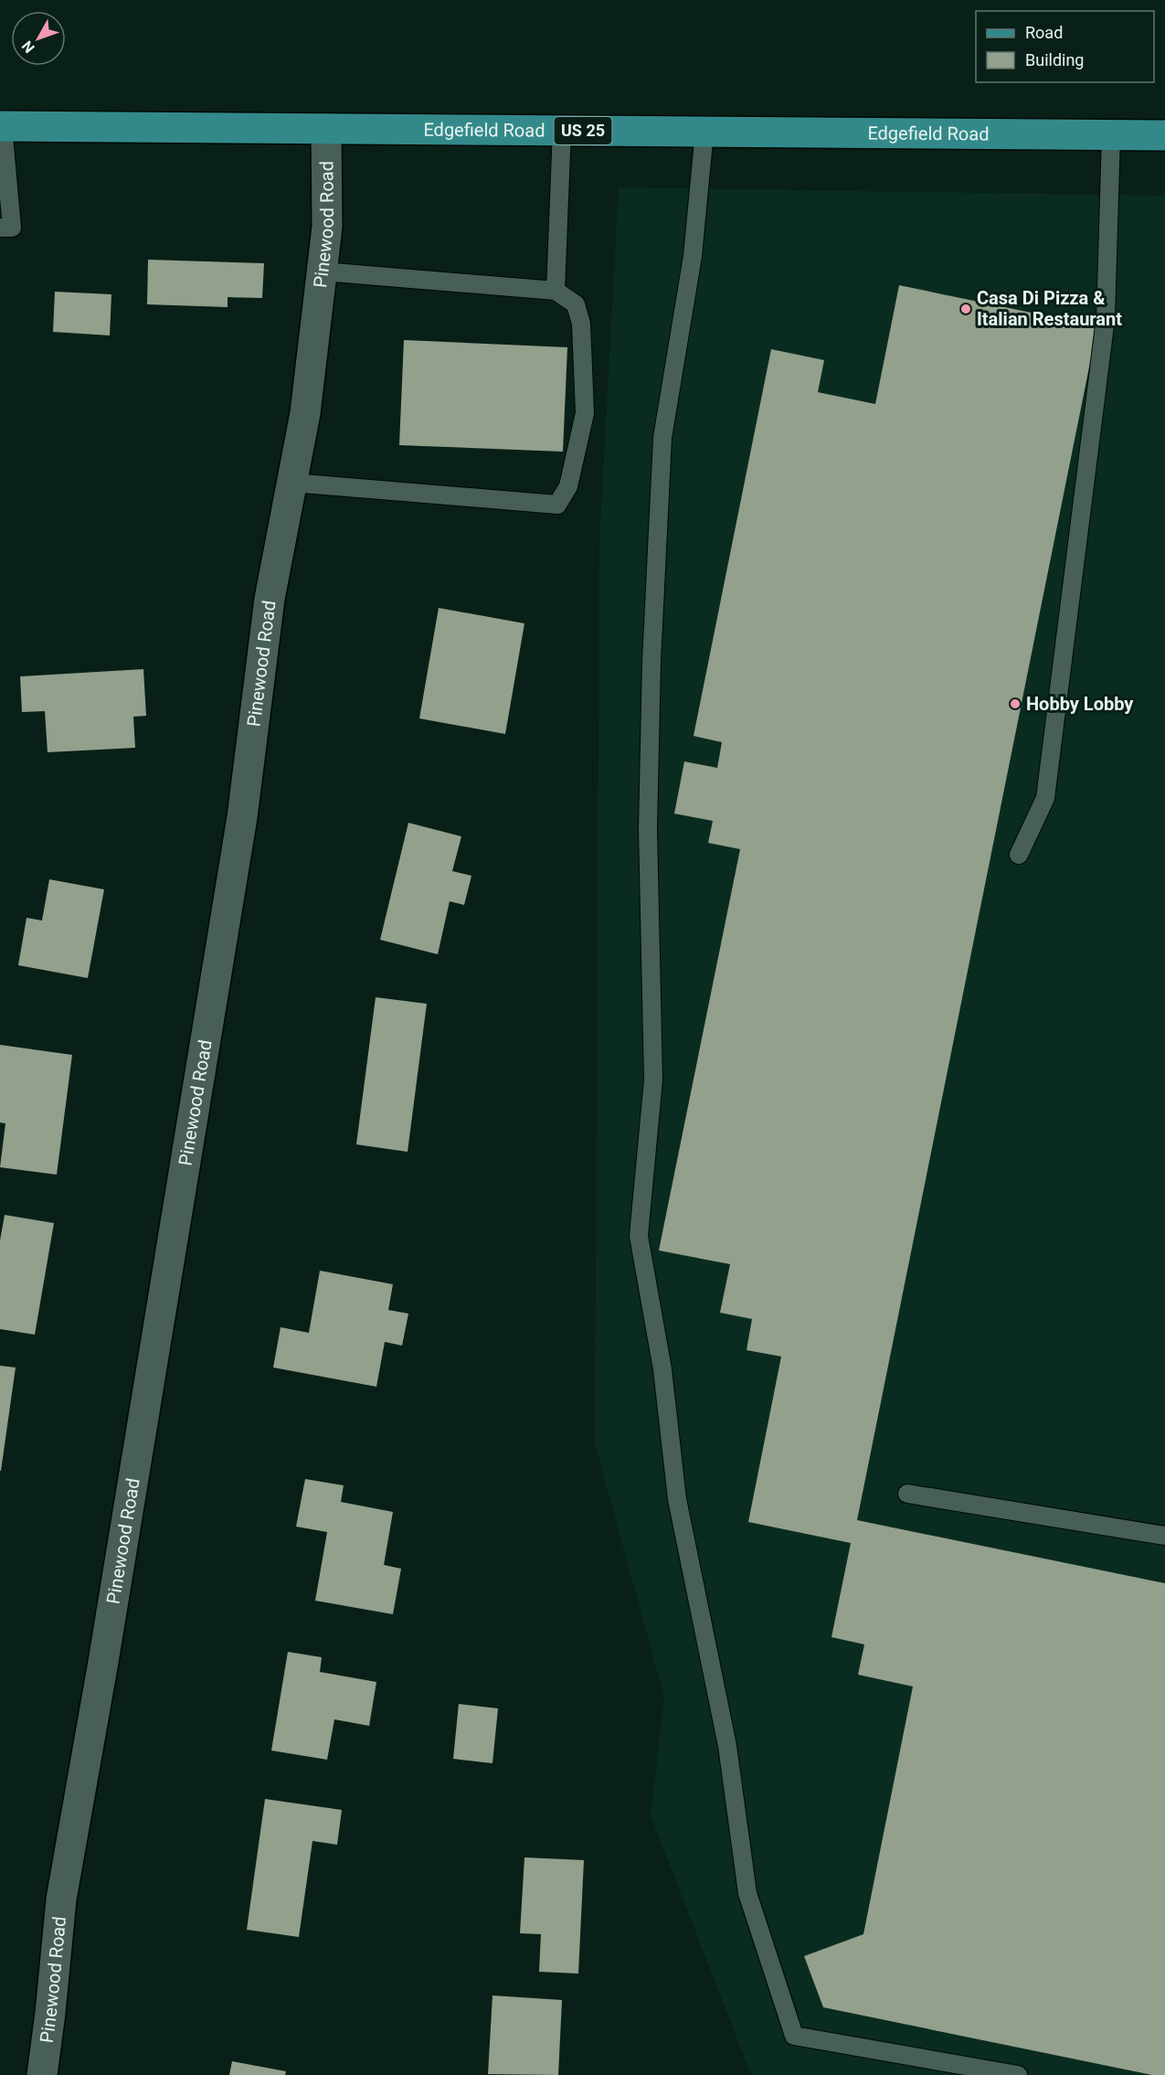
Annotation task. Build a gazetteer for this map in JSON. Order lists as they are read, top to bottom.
{
  "streets": {
    "main road": ["Edgefield Road", "US 25"],
    "street": ["Pinewood Road"]
  },
  "crossings": [
    ["Edgefield Road", "Pinewood Road"]
  ],
  "places": ["Casa Di Pizza & Italian Restaurant", "Hobby Lobby"],
  "legend": ["Road", "Building"],
  "north": "bottom left"
}
